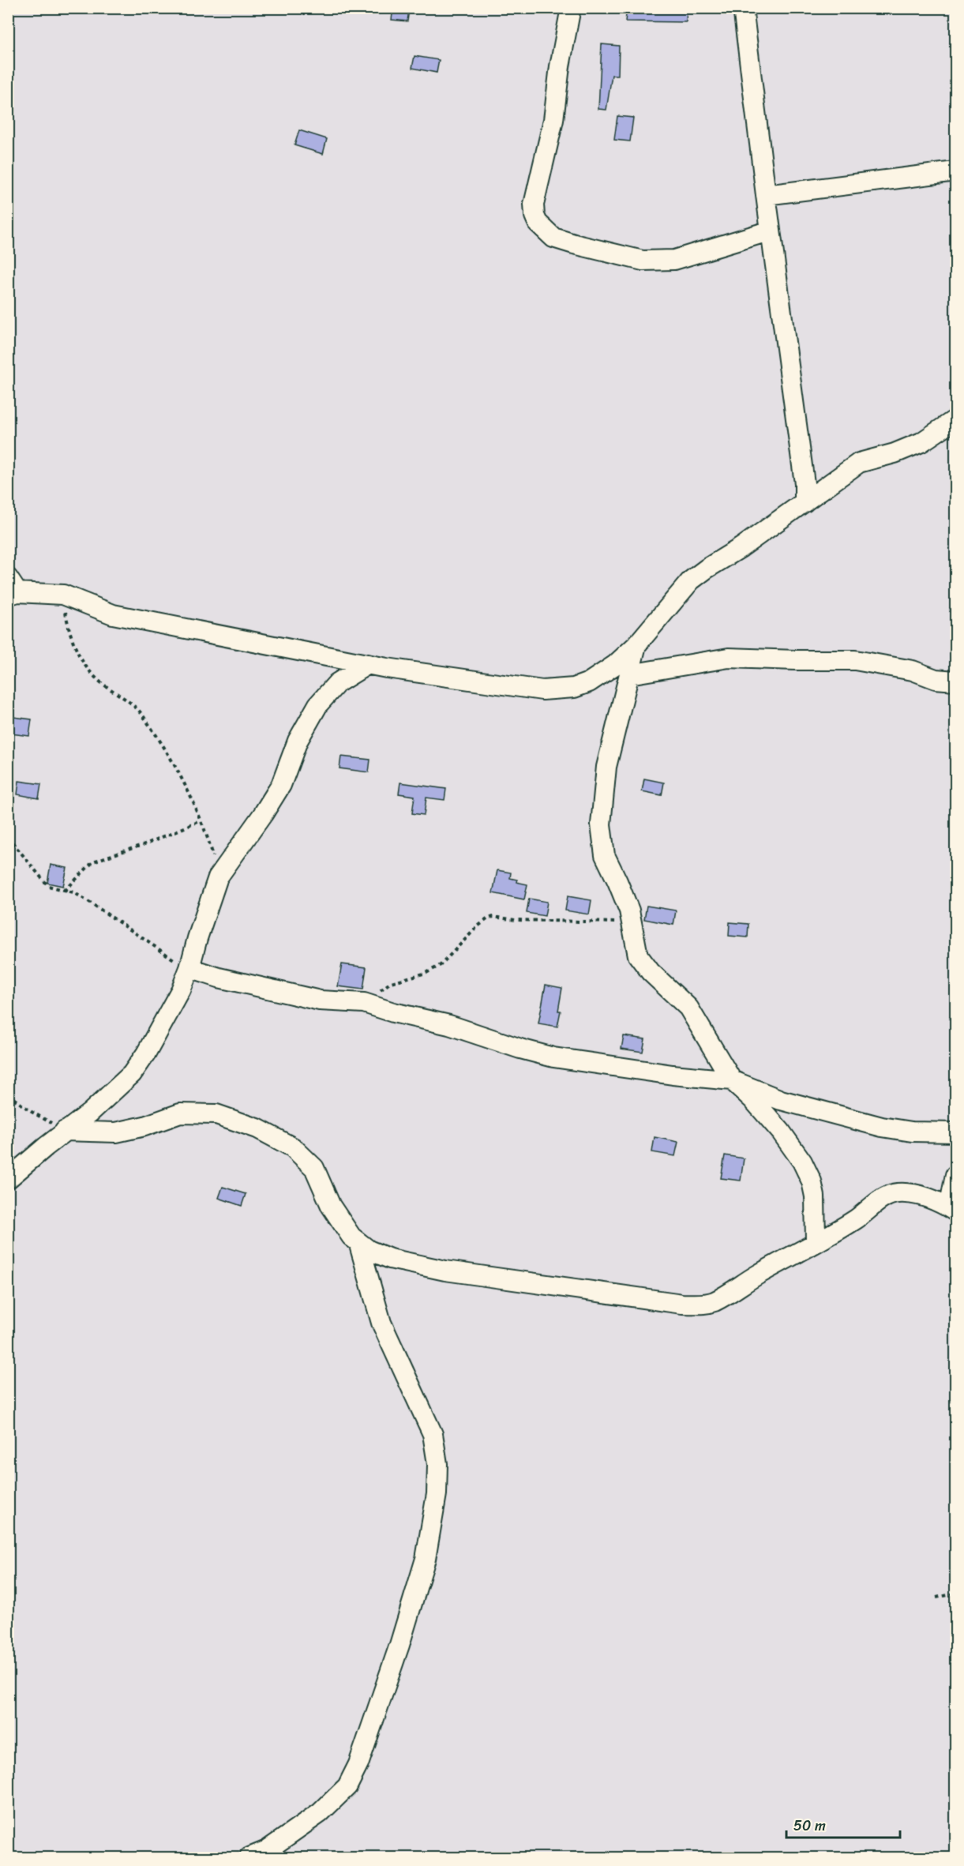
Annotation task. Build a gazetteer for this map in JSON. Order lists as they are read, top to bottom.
{
  "scale_bar": "50 m"
}
